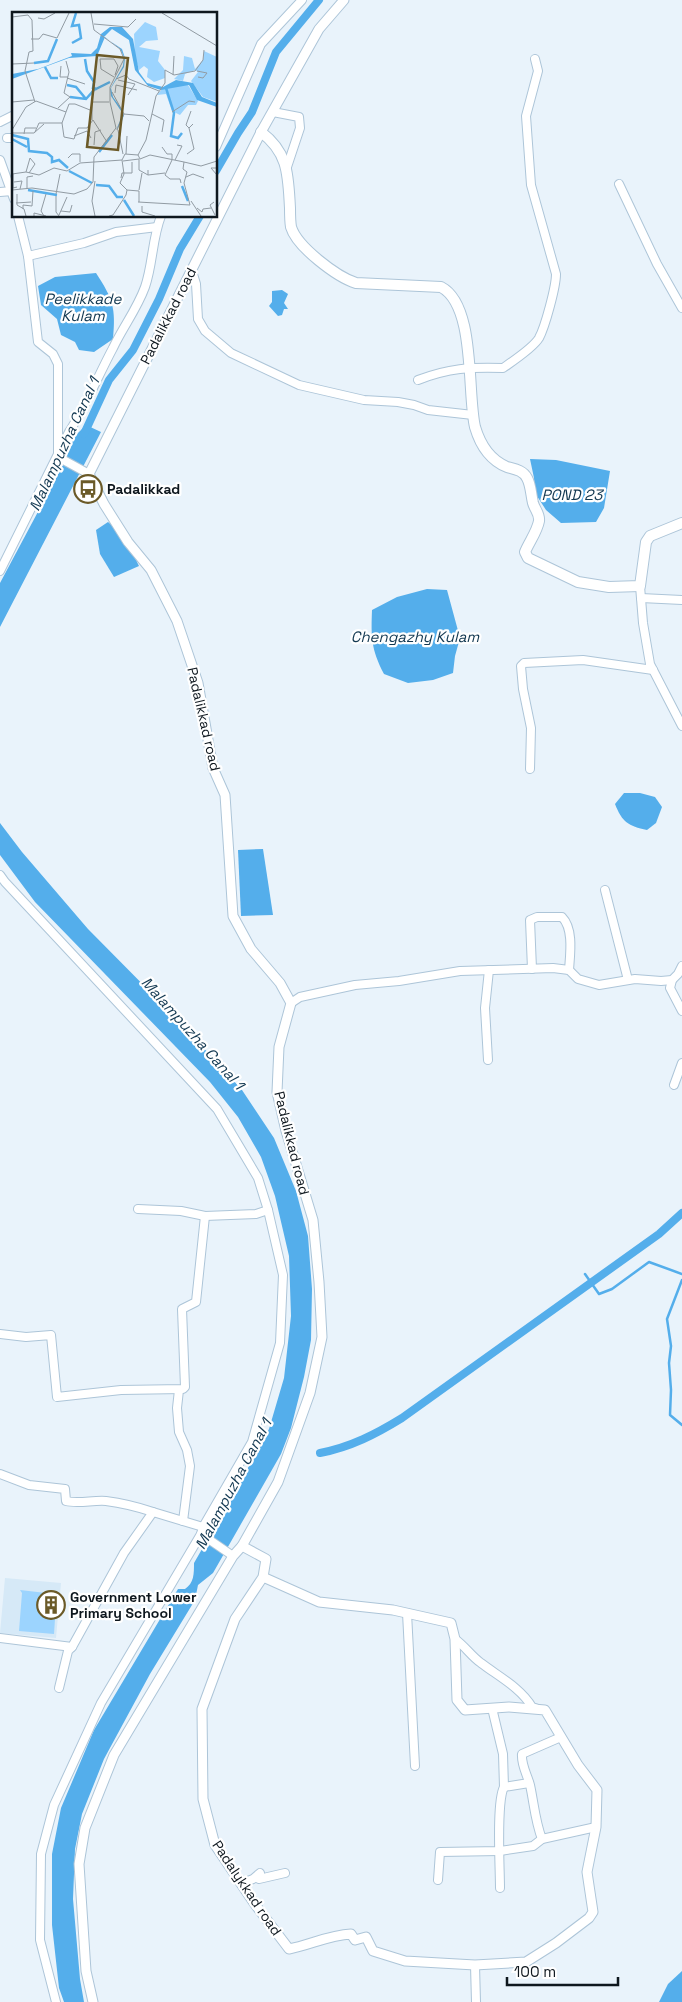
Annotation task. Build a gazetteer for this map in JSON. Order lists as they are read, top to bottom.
{
  "streets": {
    "street": ["Padalikkad road", "Padalykkad road"]
  },
  "water": [
    "Peelikkade Kulam",
    "Malampuzha Canal 1",
    "POND 23",
    "Chengazhy Kulam"
  ],
  "places": {
    "bus stop": ["Padalikkad"],
    "building": ["Government Lower Primary School"]
  },
  "scale_bar": "100 m"
}
